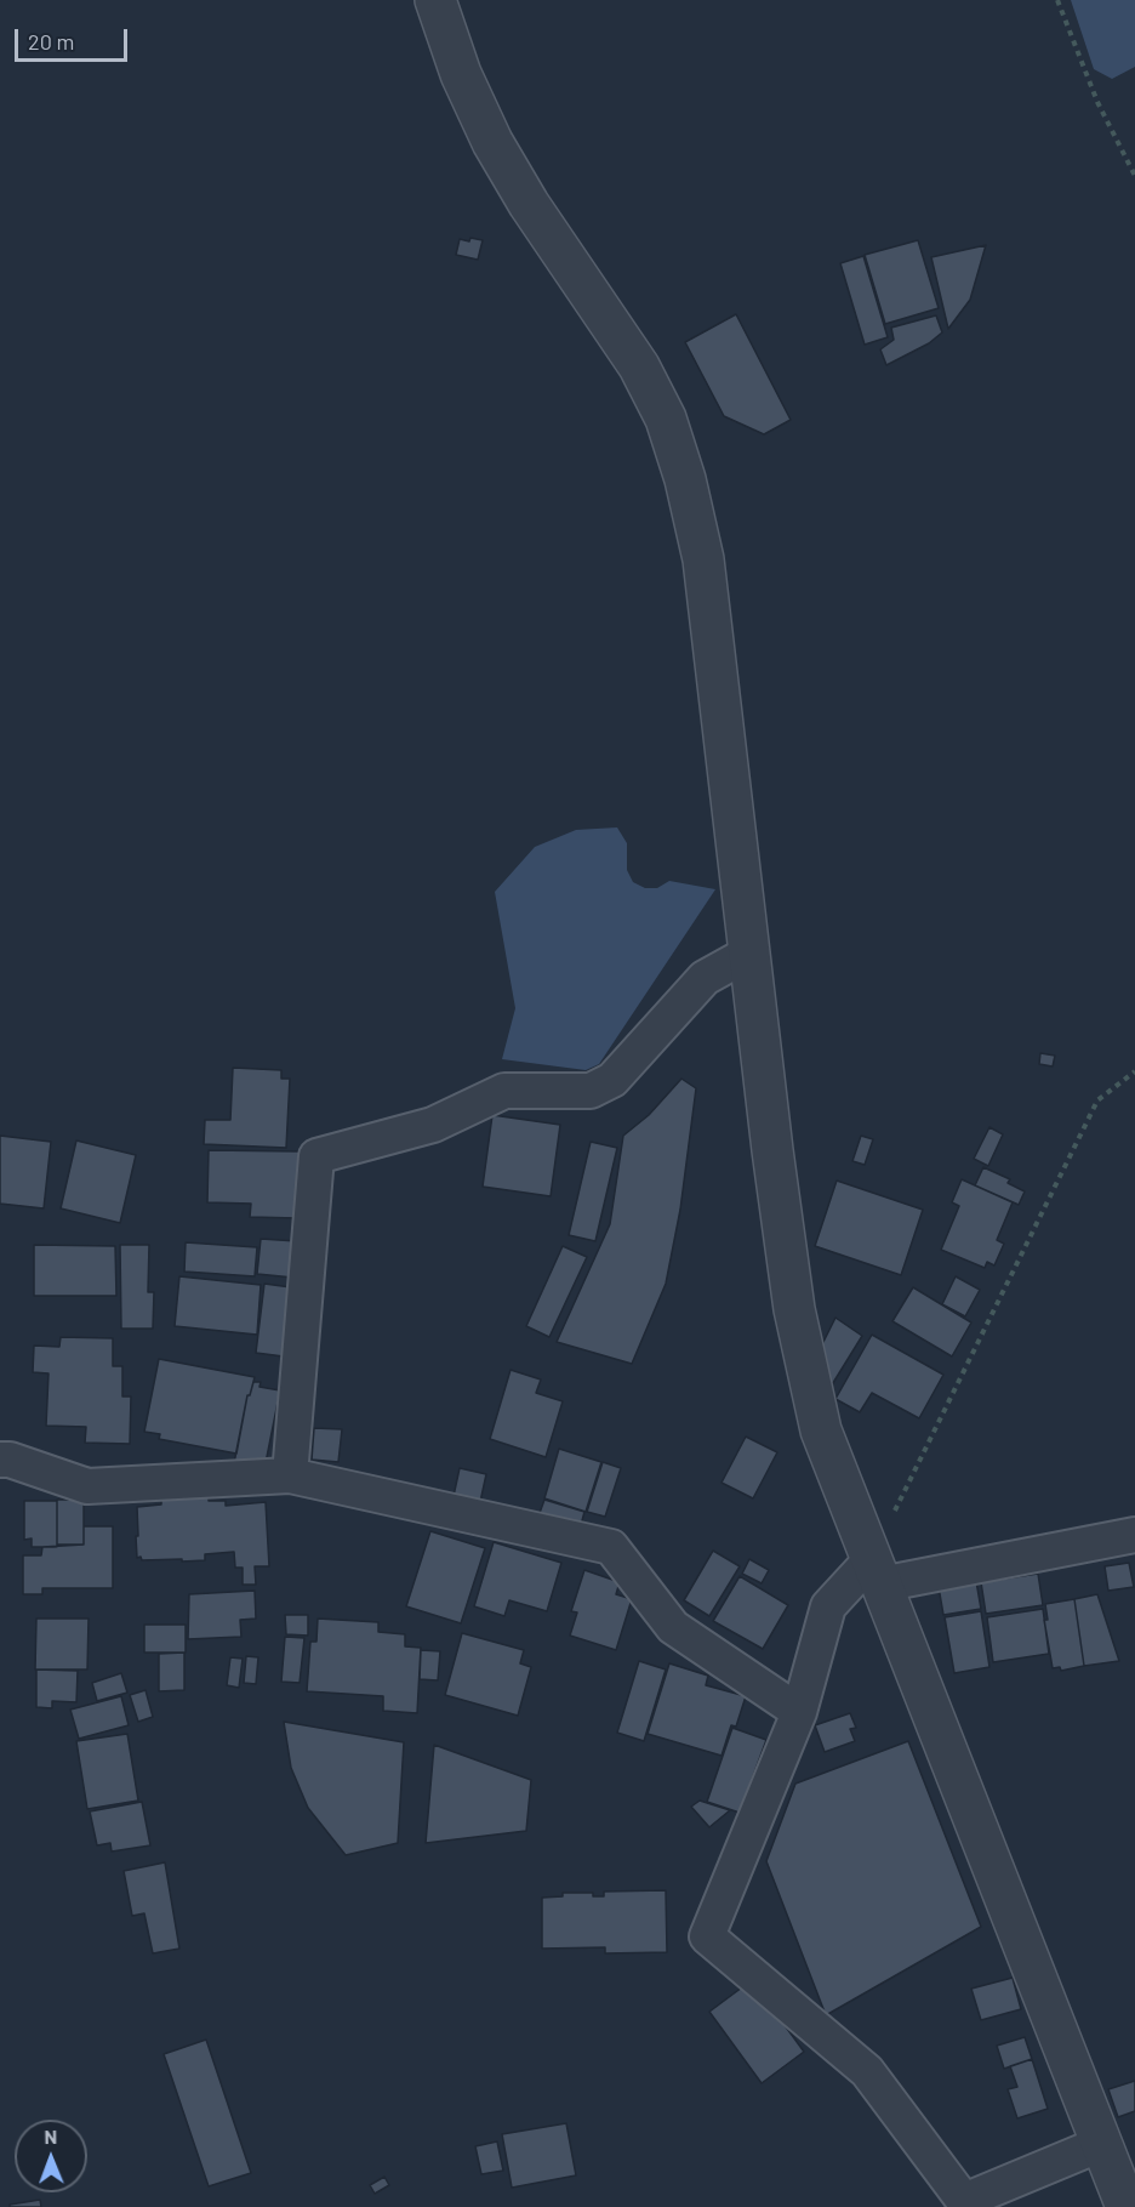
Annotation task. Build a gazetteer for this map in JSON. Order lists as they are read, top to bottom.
{
  "scale_bar": "20 m",
  "north": "top"
}
